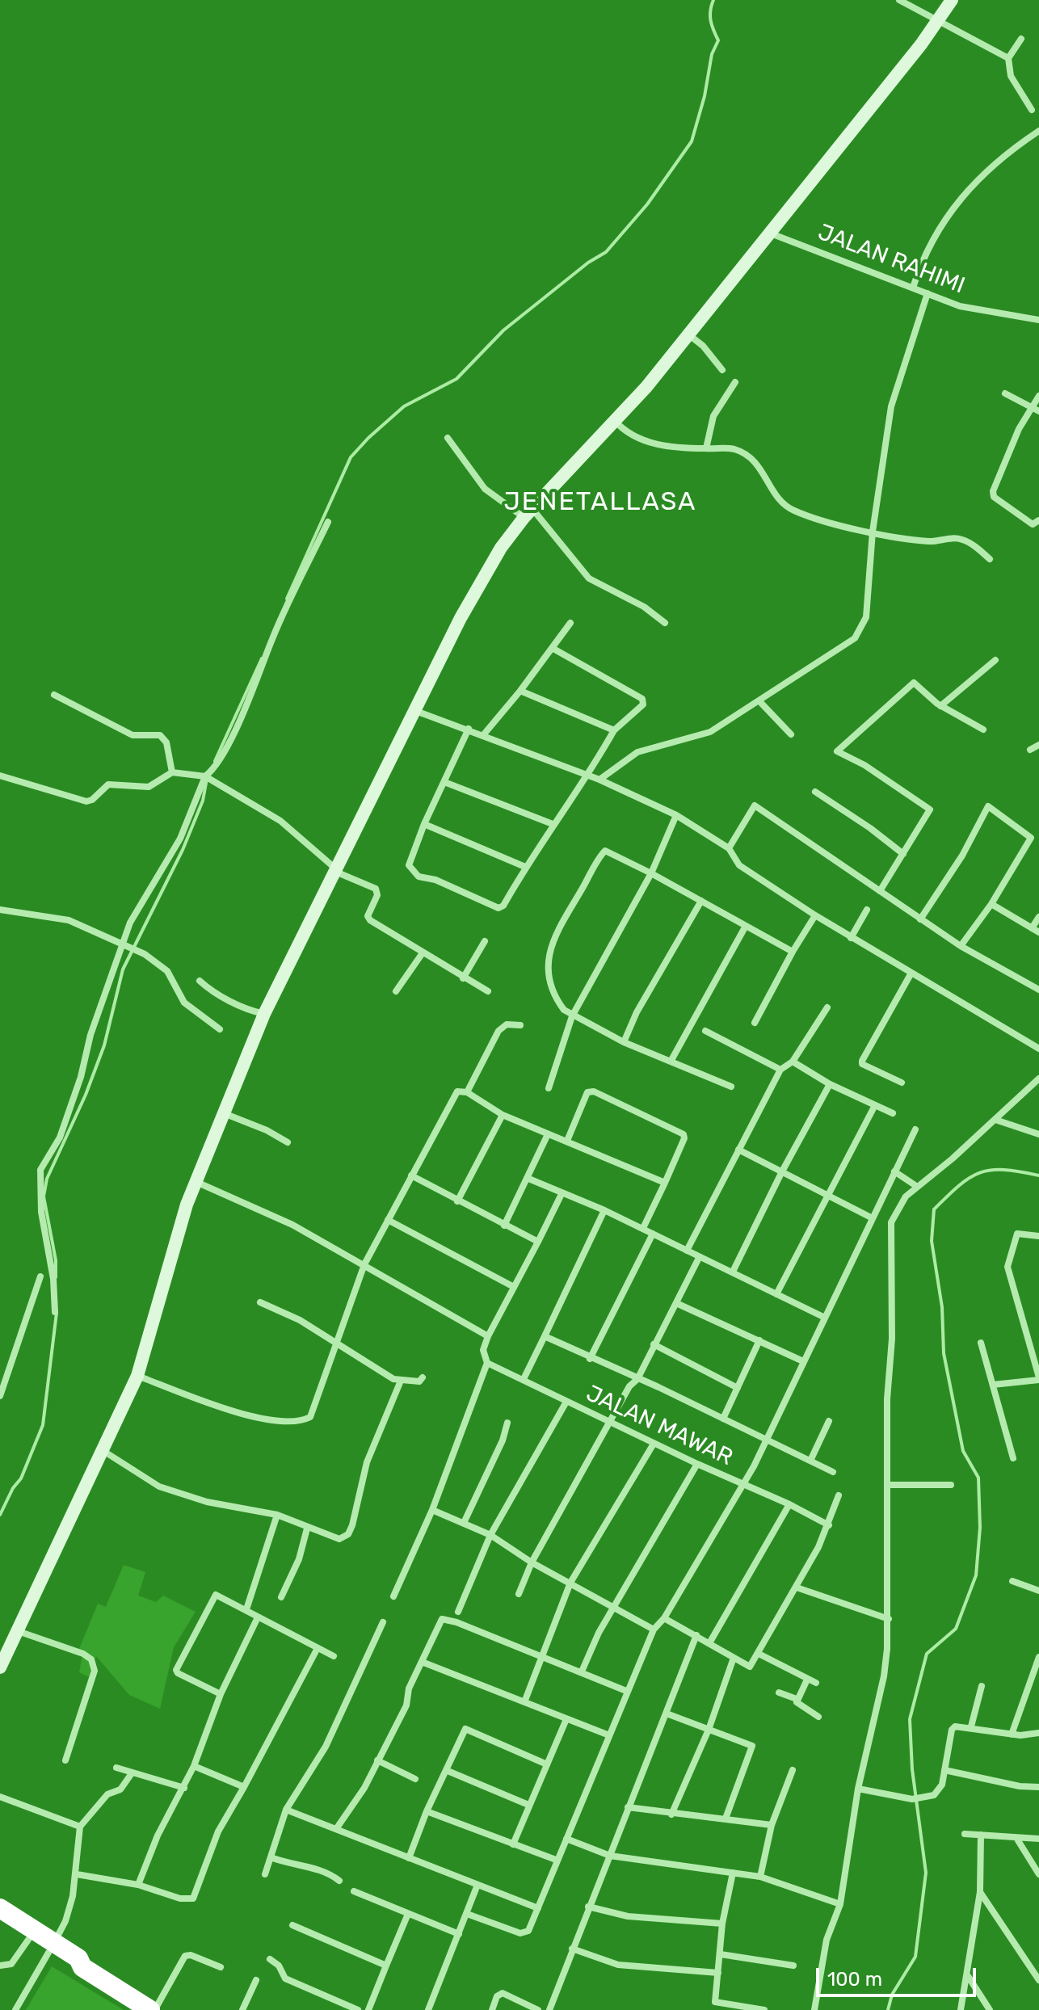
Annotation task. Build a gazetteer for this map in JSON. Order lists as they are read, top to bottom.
{
  "streets": {
    "street": ["JALAN RAHIMI", "JALAN MAWAR"]
  },
  "districts": ["JENETALLASA"],
  "scale_bar": "100 m"
}
